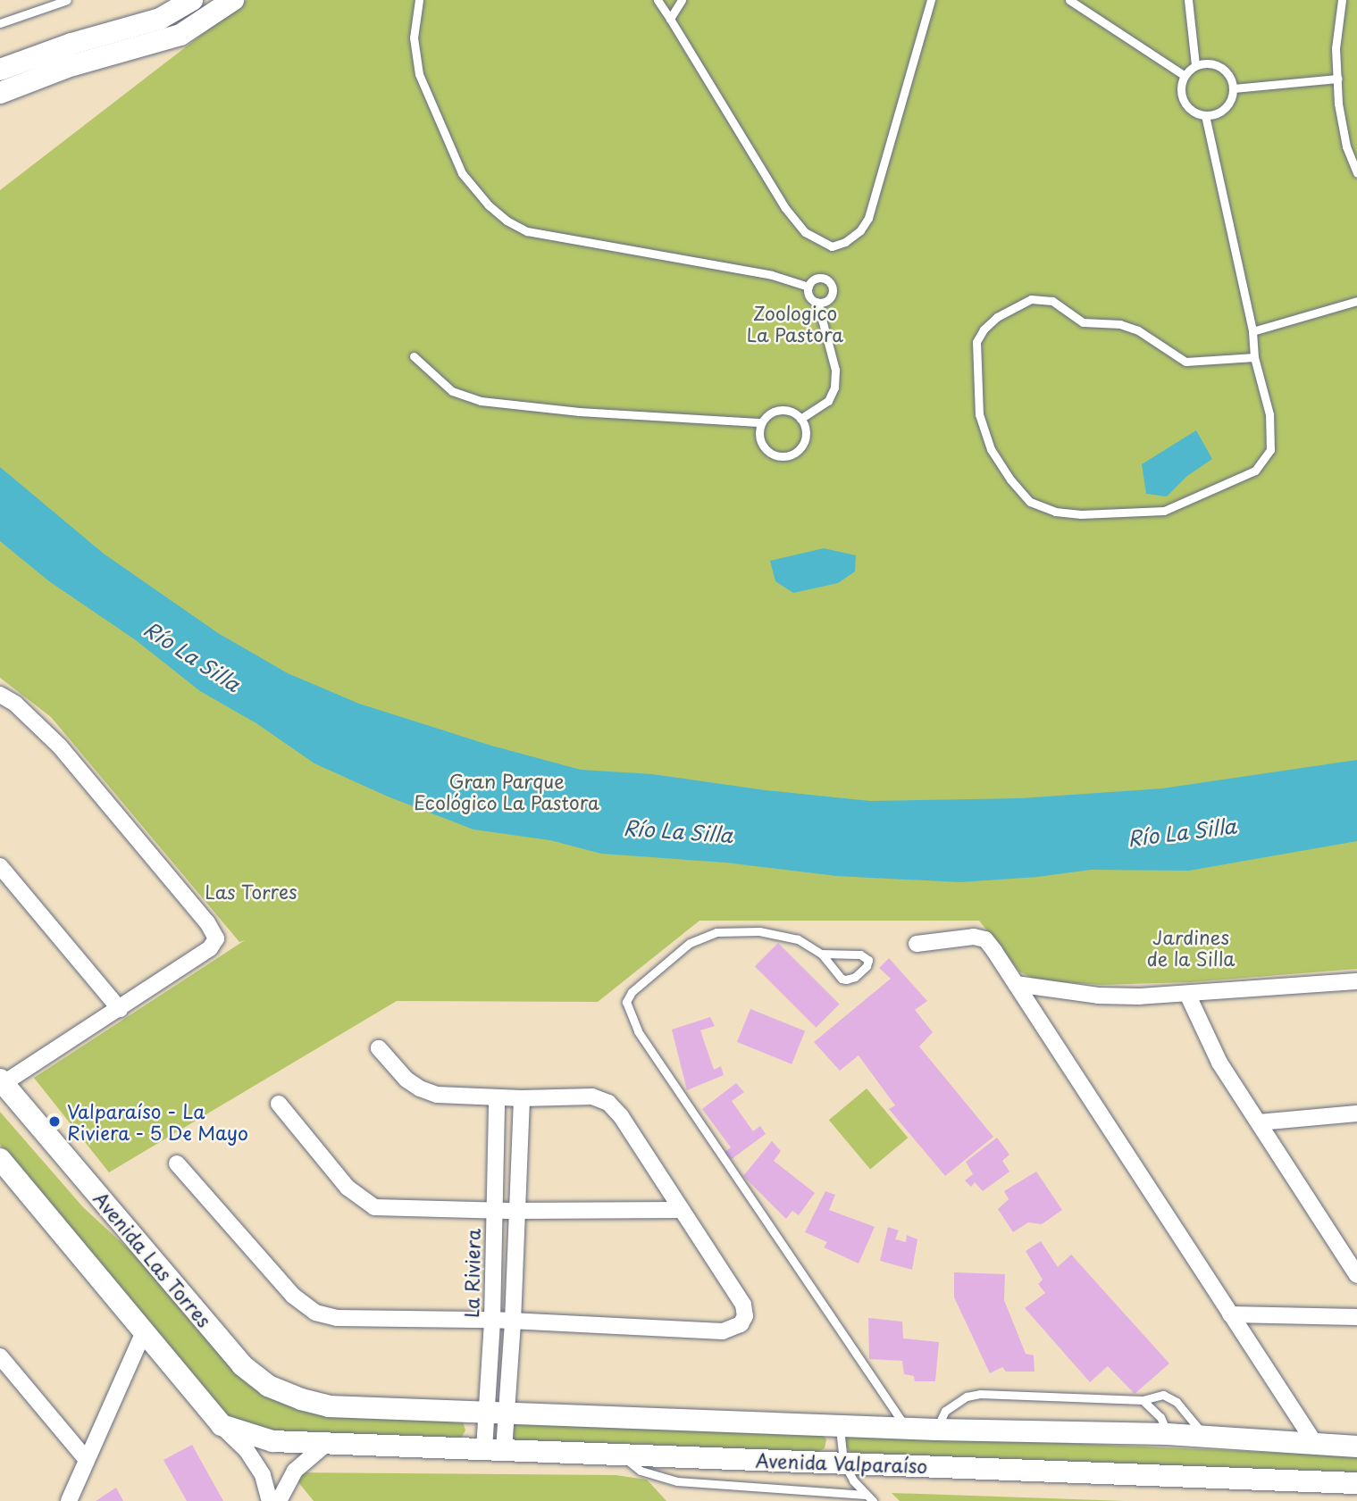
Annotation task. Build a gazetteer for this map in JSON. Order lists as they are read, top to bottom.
{
  "streets": {
    "main road": ["Avenida Las Torres", "Avenida Valparaíso"],
    "street": ["La Riviera"]
  },
  "crossings": [
    ["Avenida Las Torres", "Avenida Valparaíso"],
    ["La Riviera", "Avenida Valparaíso"]
  ],
  "water": ["Río La Silla"],
  "parks": [
    "Zoologico La Pastora",
    "Gran Parque Ecológico La Pastora",
    "Las Torres",
    "Jardines de la Silla"
  ],
  "places": ["Valparaíso - La Riviera - 5 De Mayo"]
}
